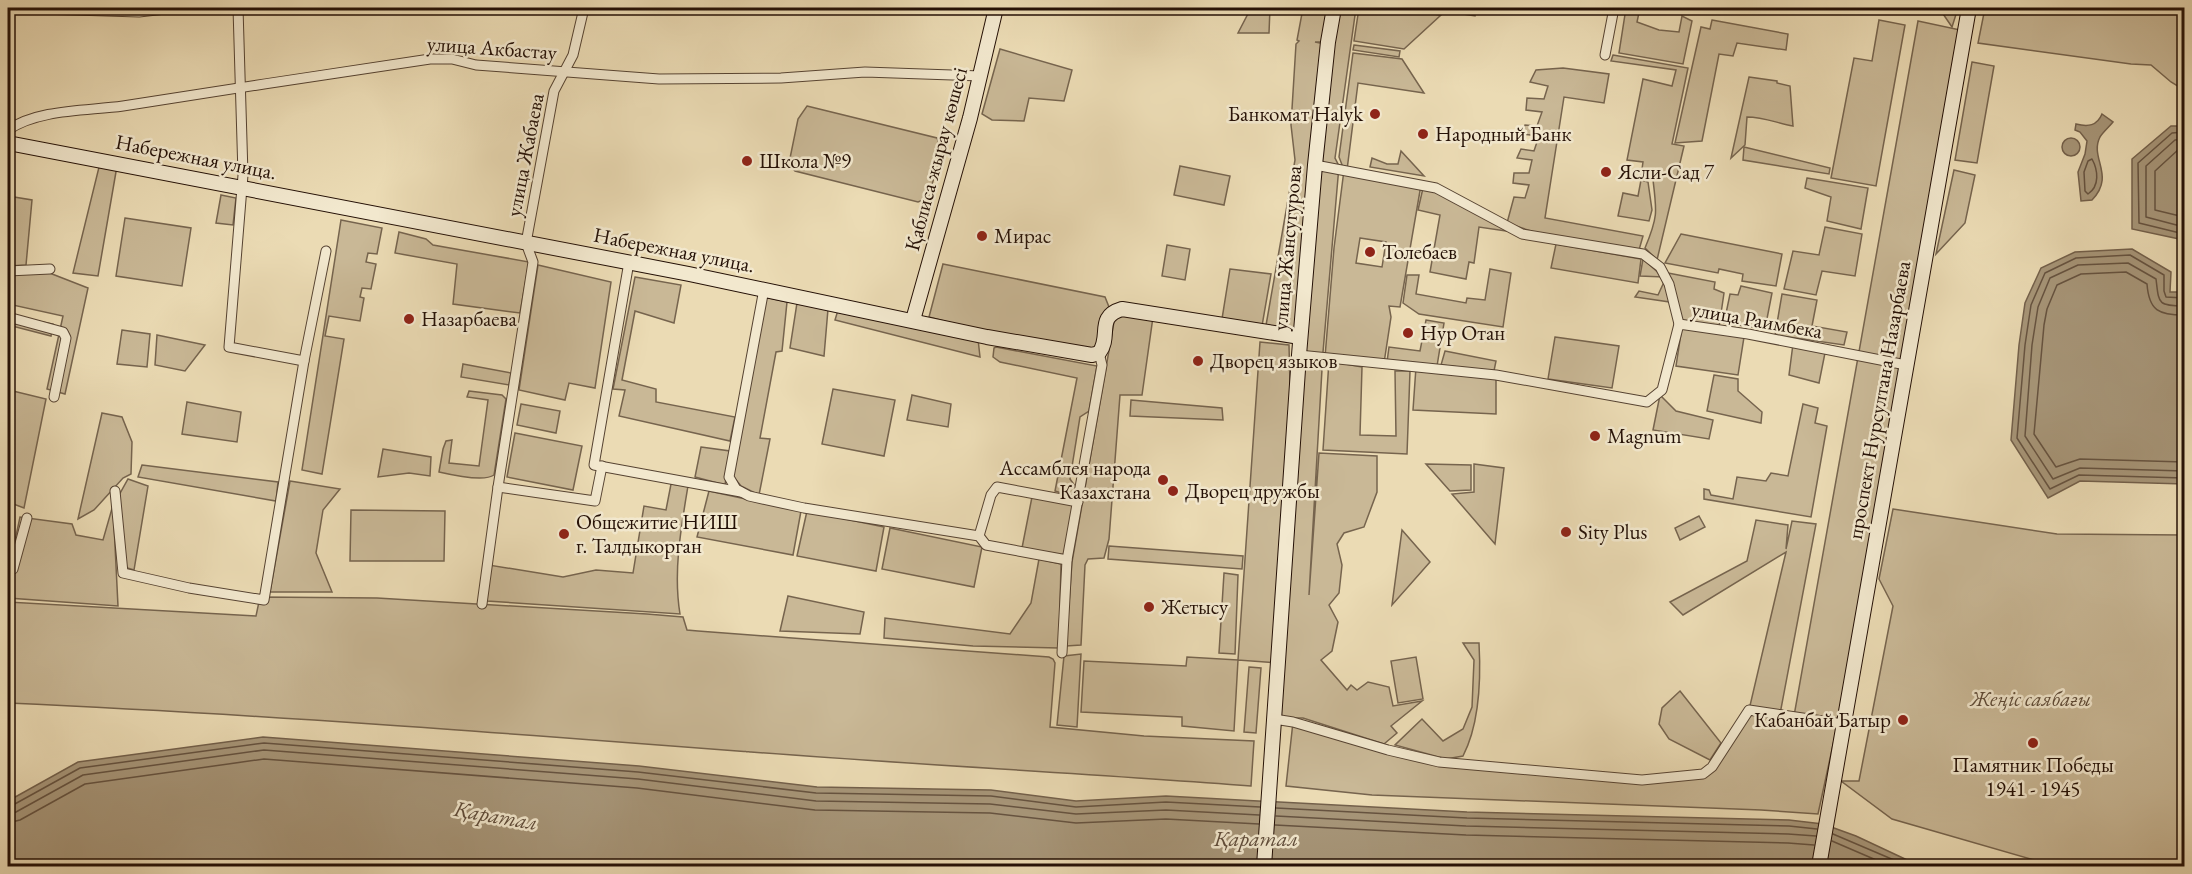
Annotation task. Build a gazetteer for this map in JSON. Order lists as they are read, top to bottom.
{
  "streets": {
    "main road": [
      "Набережная улица.",
      "Қаблиса жырау көшесі",
      "улица Жансугурова",
      "проспект Нурсултана Назарбаева"
    ],
    "street": ["улица Акбастау", "улица Жабаева", "улица Раимбека"]
  },
  "crossings": [
    ["улица Акбастау", "улица Жабаева"],
    ["улица Акбастау", "Қаблиса жырау көшесі"],
    ["улица Жабаева", "Набережная улица."],
    ["Набережная улица.", "Қаблиса жырау көшесі"],
    ["улица Жансугурова", "улица Раимбека"],
    ["улица Раимбека", "проспект Нурсултана Назарбаева"]
  ],
  "water": ["Қаратал"],
  "parks": ["Жеңіс саябағы"],
  "places": [
    "Банкомат Halyk",
    "Народный Банк",
    "Школа №9",
    "Ясли-Сад 7",
    "Мирас",
    "Толебаев",
    "Назарбаева",
    "Нур Отан",
    "Дворец языков",
    "Magnum",
    "Ассамблея народа Казахстана",
    "Дворец дружбы",
    "Sity Plus",
    "Общежитие НИШ г. Талдыкорган",
    "Жетысу",
    "Кабанбай Батыр",
    "Памятник Победы 1941 - 1945"
  ]
}
